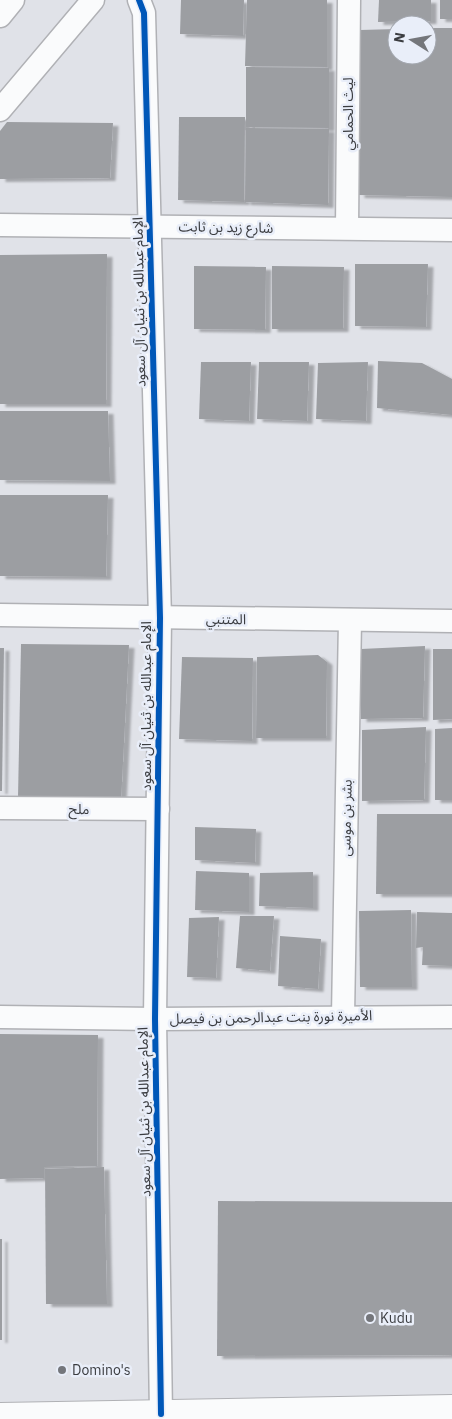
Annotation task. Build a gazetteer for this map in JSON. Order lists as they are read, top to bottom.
{
  "streets": {
    "street": [
      "ليث الحمامي",
      "شارع زيد بن ثابت",
      "الإمام عبدالله بن ثنيان آل سعود",
      "المتنبي",
      "ملح",
      "بشر بن موسى",
      "الأميرة نورة بنت عبدالرحمن بن فيصل"
    ]
  },
  "crossings": [
    ["ليث الحمامي", "شارع زيد بن ثابت"],
    ["شارع زيد بن ثابت", "الإمام عبدالله بن ثنيان آل سعود"],
    ["الإمام عبدالله بن ثنيان آل سعود", "المتنبي"],
    ["الإمام عبدالله بن ثنيان آل سعود", "ملح"],
    ["الإمام عبدالله بن ثنيان آل سعود", "الأميرة نورة بنت عبدالرحمن بن فيصل"],
    ["المتنبي", "بشر بن موسى"],
    ["بشر بن موسى", "الأميرة نورة بنت عبدالرحمن بن فيصل"]
  ],
  "places": ["Kudu", "Domino's"],
  "north": "left"
}
